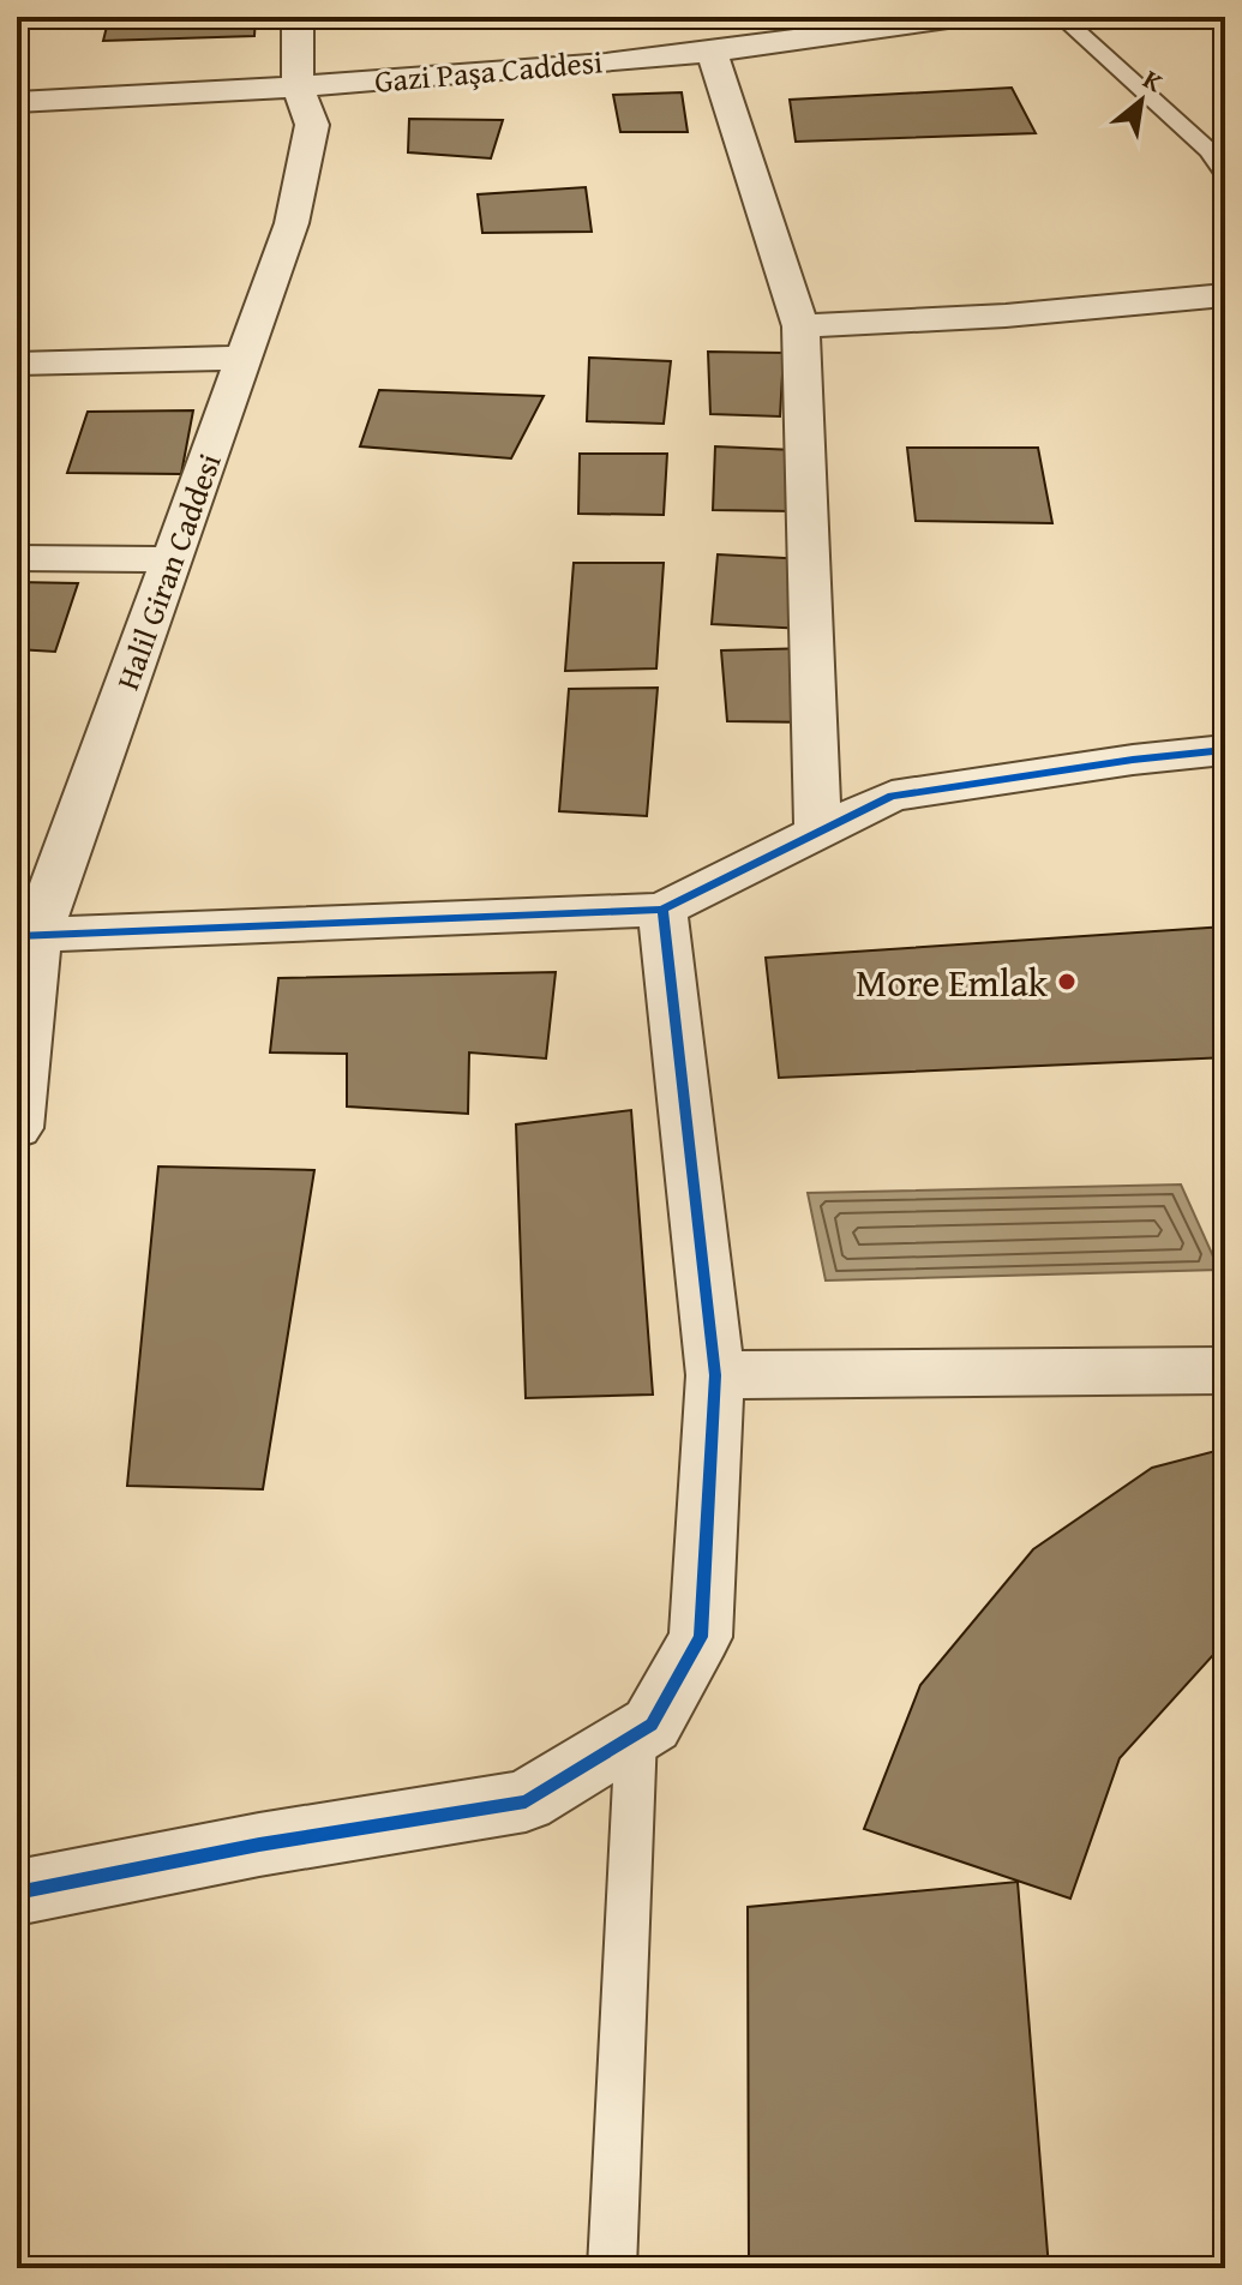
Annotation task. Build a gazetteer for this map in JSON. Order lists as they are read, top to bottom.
{
  "streets": {
    "street": ["Gazi Paşa Caddesi", "Halil Giran Caddesi"]
  },
  "crossings": [
    ["Gazi Paşa Caddesi", "Halil Giran Caddesi"]
  ],
  "places": ["More Emlak"],
  "north": "top right"
}
